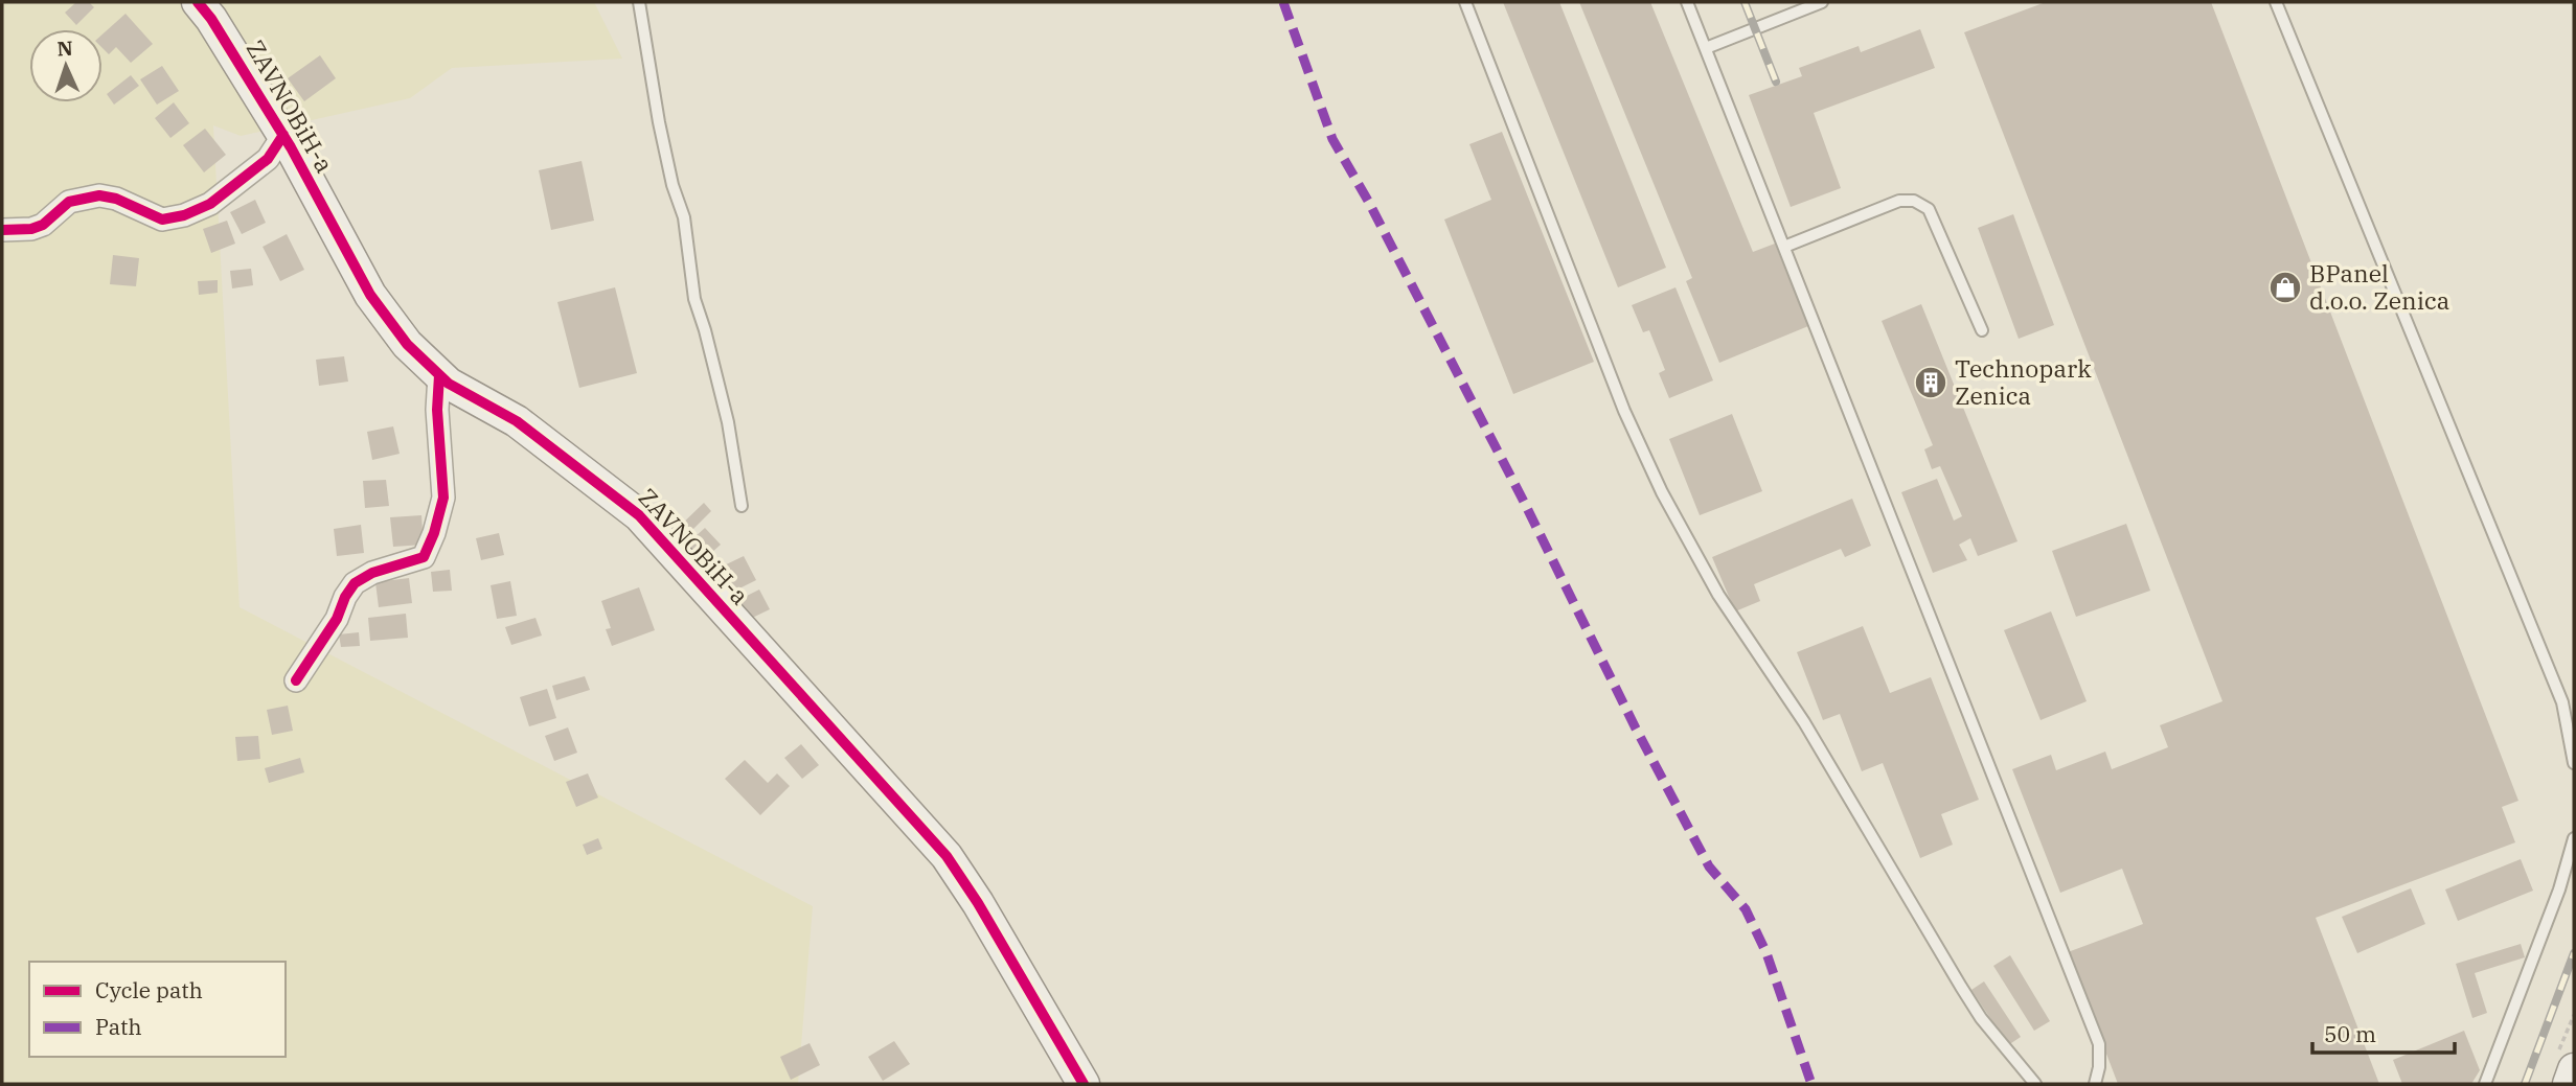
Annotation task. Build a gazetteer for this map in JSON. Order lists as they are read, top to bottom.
{
  "streets": {
    "main road": ["ZAVNOBiH-a"]
  },
  "places": {
    "shop": ["BPanel d.o.o. Zenica"],
    "building": ["Technopark Zenica"]
  },
  "legend": ["Cycle path", "Path"],
  "scale_bar": "50 m",
  "north": "top"
}
